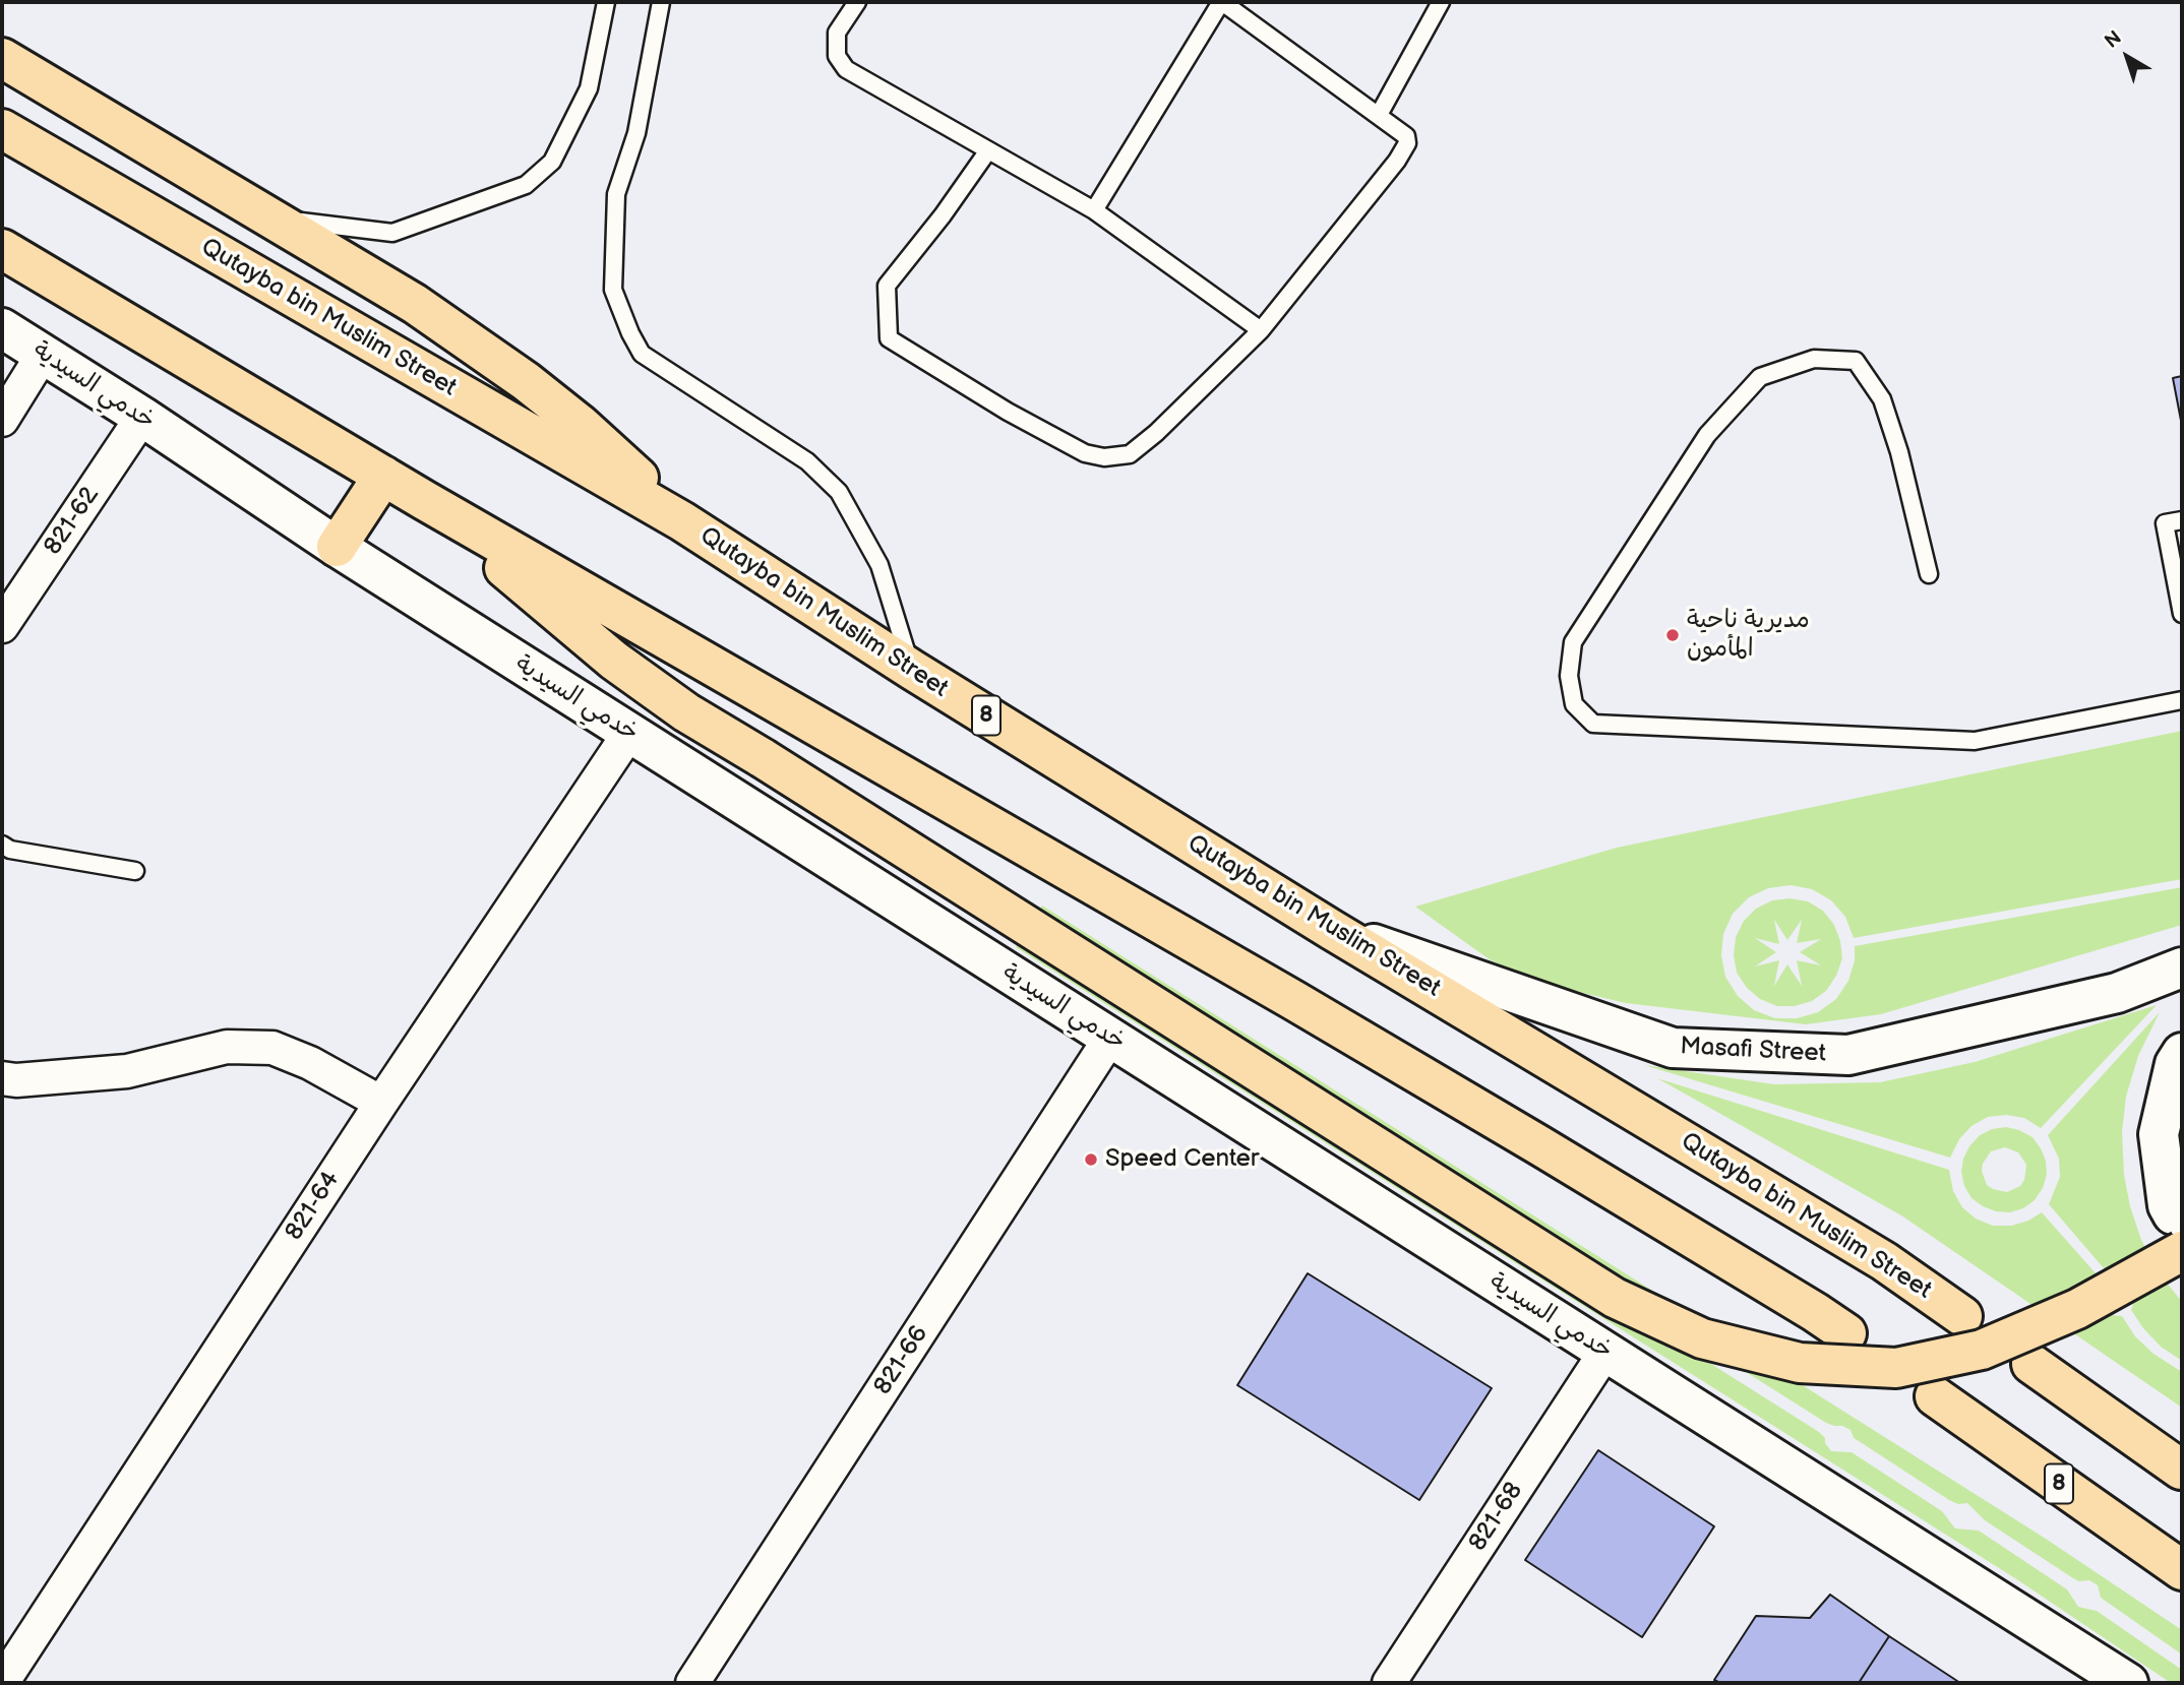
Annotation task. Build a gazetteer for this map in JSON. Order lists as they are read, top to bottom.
{
  "streets": {
    "highway": ["Qutayba bin Muslim Street", "8"],
    "street": [
      "خدمي السيدية",
      "821-62",
      "Masafi Street",
      "821-64",
      "821-66",
      "821-68"
    ]
  },
  "crossings": [
    ["Qutayba bin Muslim Street", "Masafi Street"],
    ["خدمي السيدية", "821-62"],
    ["خدمي السيدية", "821-64"],
    ["خدمي السيدية", "821-66"],
    ["خدمي السيدية", "821-68"]
  ],
  "places": ["مديرية ناحية المأمون", "Speed Center"],
  "north": "top left"
}
